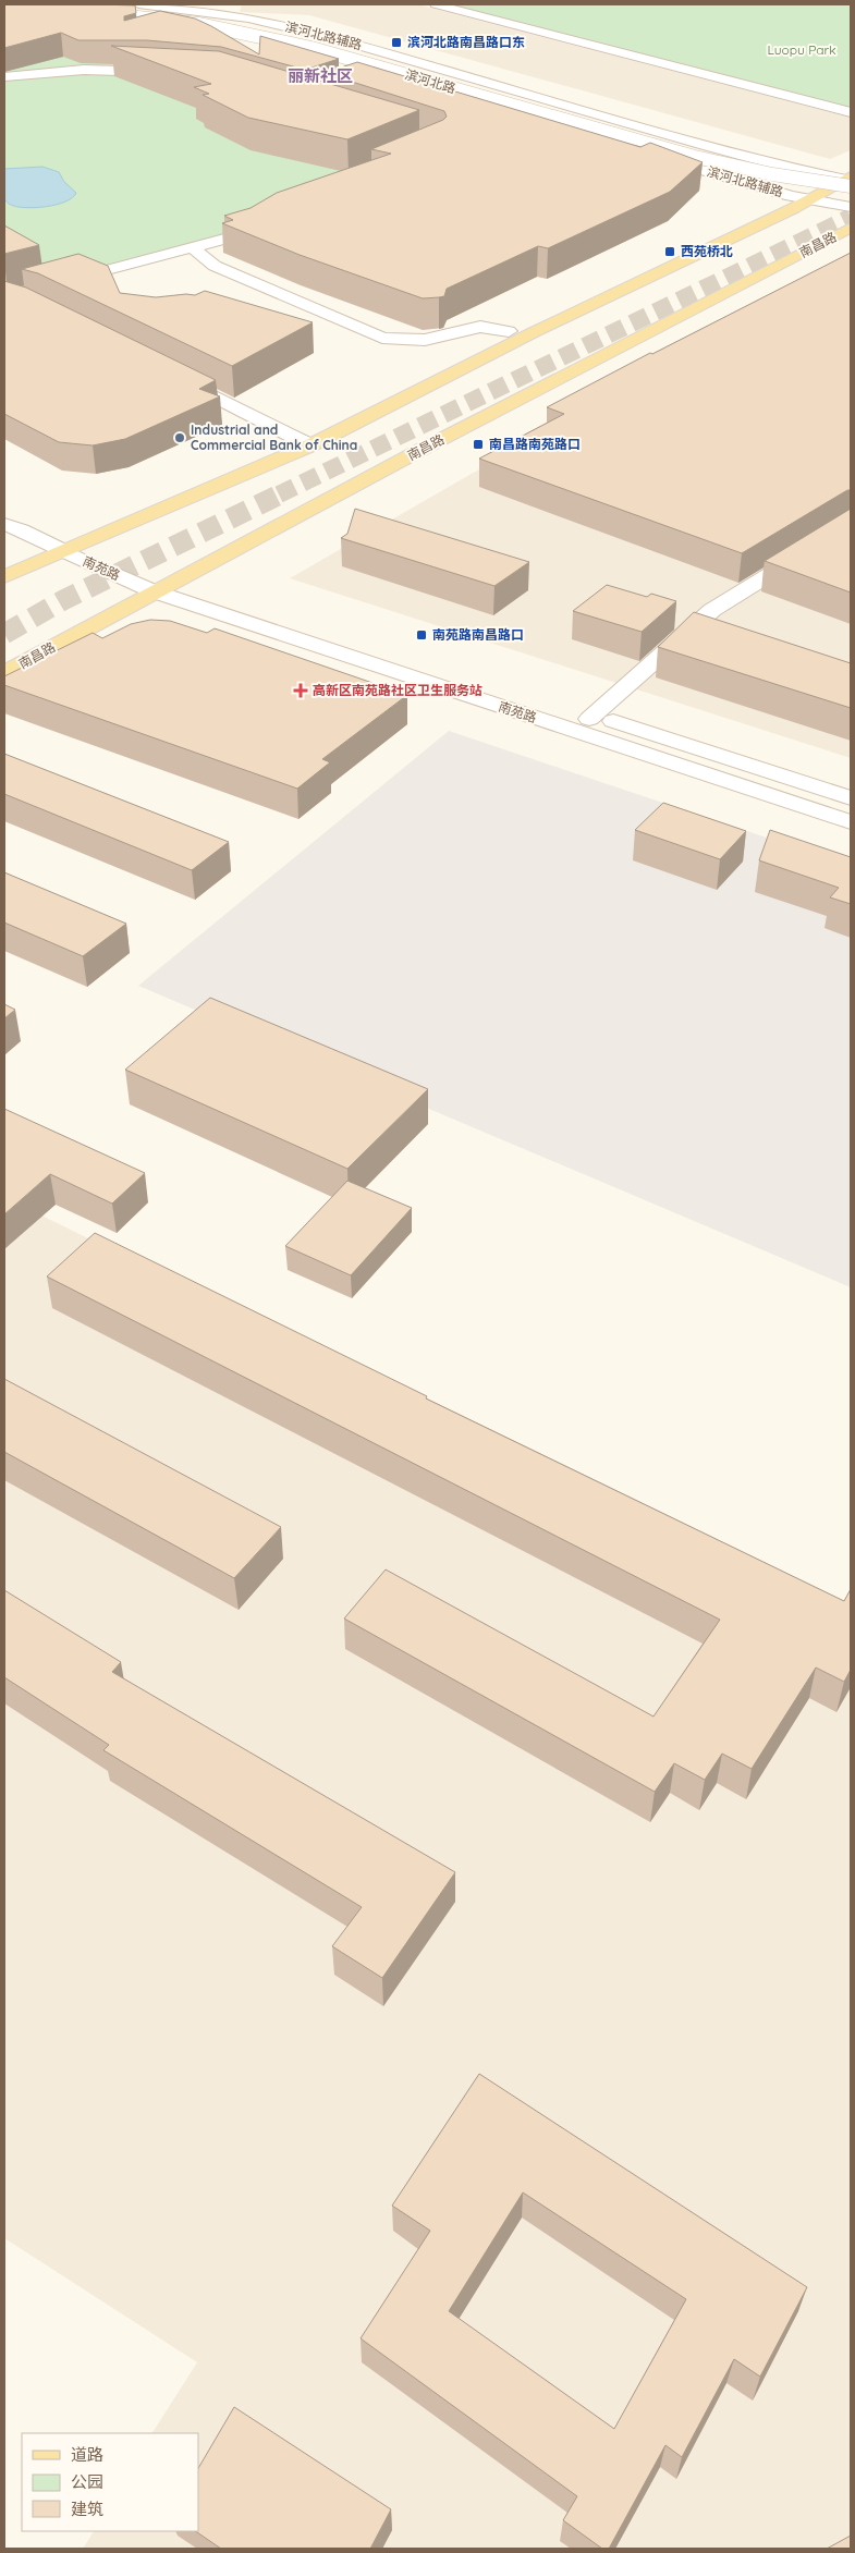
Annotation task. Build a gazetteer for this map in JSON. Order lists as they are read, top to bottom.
{
  "streets": {
    "main road": [
      "滨河北路辅路",
      "滨河北路",
      "南昌路",
      "南苑路"
    ]
  },
  "crossings": [
    ["滨河北路辅路", "滨河北路"],
    ["南昌路", "南苑路"]
  ],
  "districts": ["丽新社区"],
  "parks": ["Luopu Park"],
  "places": {
    "transit": [
      "滨河北路南昌路口东",
      "西苑桥北",
      "南昌路南苑路口",
      "南苑路南昌路口"
    ],
    "other": ["Industrial and Commercial Bank of China"],
    "health": ["高新区南苑路社区卫生服务站"]
  },
  "legend": ["道路", "公园", "建筑"]
}
